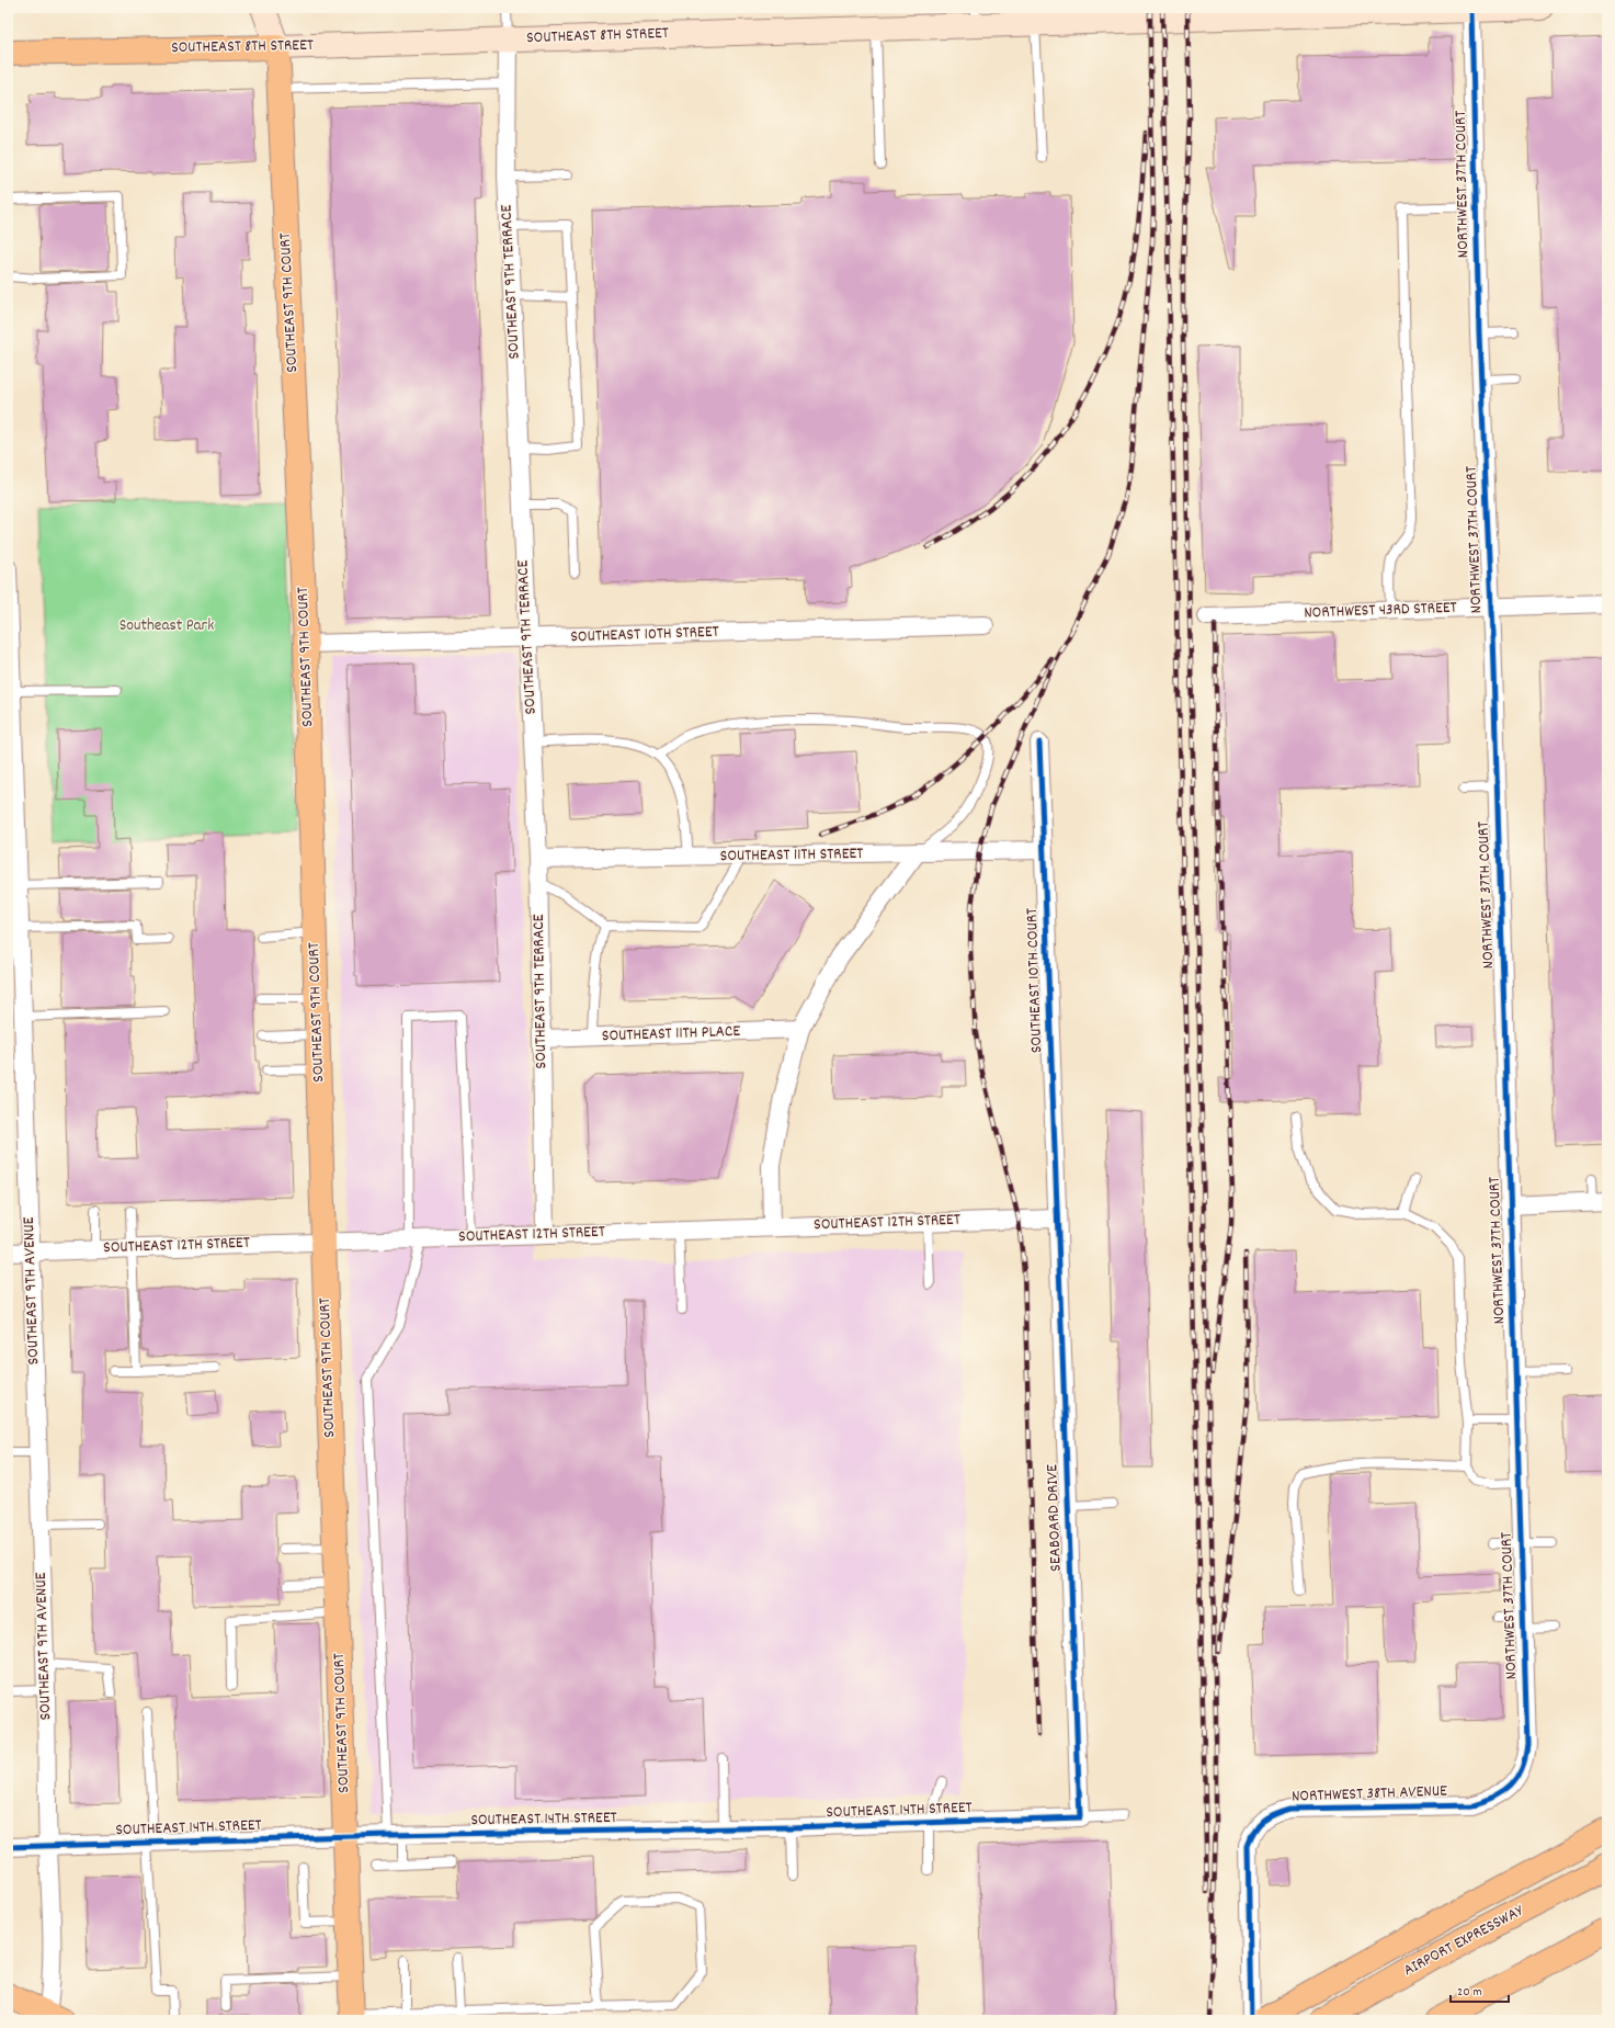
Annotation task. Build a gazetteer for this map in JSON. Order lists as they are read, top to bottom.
{
  "streets": {
    "main road": ["SOUTHEAST 8TH STREET", "SOUTHEAST 9TH COURT", "AIRPORT EXPRESSWAY"],
    "street": [
      "NORTHWEST 37TH COURT",
      "SOUTHEAST 9TH TERRACE",
      "NORTHWEST 43RD STREET",
      "SOUTHEAST 10TH STREET",
      "SOUTHEAST 11TH STREET",
      "SOUTHEAST 10TH COURT",
      "SOUTHEAST 11TH PLACE",
      "SOUTHEAST 12TH STREET",
      "SOUTHEAST 9TH AVENUE",
      "SEABOARD DRIVE",
      "NORTHWEST 38TH AVENUE",
      "SOUTHEAST 14TH STREET"
    ]
  },
  "crossings": [
    ["SOUTHEAST 8TH STREET", "NORTHWEST 37TH COURT"],
    ["SOUTHEAST 8TH STREET", "SOUTHEAST 9TH TERRACE"],
    ["SOUTHEAST 8TH STREET", "SOUTHEAST 9TH COURT"],
    ["NORTHWEST 37TH COURT", "NORTHWEST 43RD STREET"],
    ["NORTHWEST 37TH COURT", "NORTHWEST 38TH AVENUE"],
    ["SOUTHEAST 9TH TERRACE", "SOUTHEAST 10TH STREET"],
    ["SOUTHEAST 9TH TERRACE", "SOUTHEAST 11TH STREET"],
    ["SOUTHEAST 9TH TERRACE", "SOUTHEAST 11TH PLACE"],
    ["SOUTHEAST 9TH TERRACE", "SOUTHEAST 12TH STREET"],
    ["SOUTHEAST 9TH COURT", "SOUTHEAST 10TH STREET"],
    ["SOUTHEAST 9TH COURT", "SOUTHEAST 12TH STREET"],
    ["SOUTHEAST 9TH COURT", "SOUTHEAST 14TH STREET"],
    ["SOUTHEAST 11TH STREET", "SOUTHEAST 10TH COURT"],
    ["SOUTHEAST 10TH COURT", "SOUTHEAST 12TH STREET"],
    ["SOUTHEAST 10TH COURT", "SEABOARD DRIVE"],
    ["SOUTHEAST 12TH STREET", "SOUTHEAST 9TH AVENUE"],
    ["SOUTHEAST 12TH STREET", "SEABOARD DRIVE"],
    ["SOUTHEAST 9TH AVENUE", "SOUTHEAST 14TH STREET"],
    ["SEABOARD DRIVE", "SOUTHEAST 14TH STREET"]
  ],
  "parks": ["Southeast Park"],
  "scale_bar": "20 m"
}
